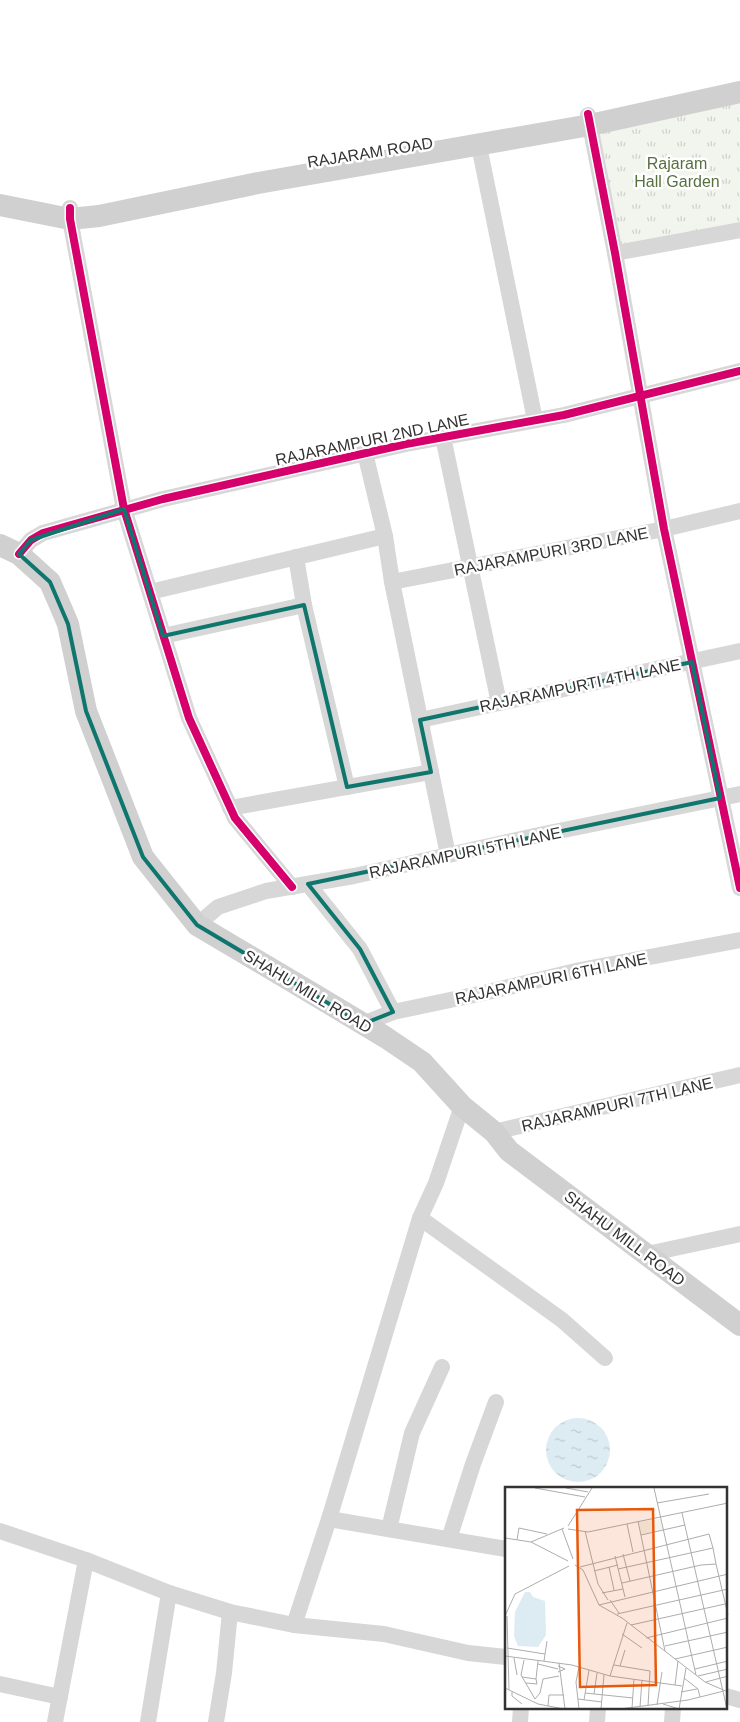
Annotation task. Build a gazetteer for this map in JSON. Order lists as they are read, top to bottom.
{
  "streets": {
    "main road": ["RAJARAM ROAD", "SHAHU MILL ROAD"],
    "street": [
      "RAJARAMPURI 2ND LANE",
      "RAJARAMPURI 3RD LANE",
      "RAJARAMPURTI 4TH LANE",
      "RAJARAMPURI 5TH LANE",
      "RAJARAMPURI 6TH LANE",
      "RAJARAMPURI 7TH LANE"
    ]
  },
  "crossings": [
    ["RAJARAMPURI 2ND LANE", "SHAHU MILL ROAD"],
    ["RAJARAMPURI 5TH LANE", "SHAHU MILL ROAD"],
    ["RAJARAMPURI 6TH LANE", "SHAHU MILL ROAD"],
    ["SHAHU MILL ROAD", "RAJARAMPURI 7TH LANE"]
  ],
  "parks": ["Rajaram Hall Garden"]
}
